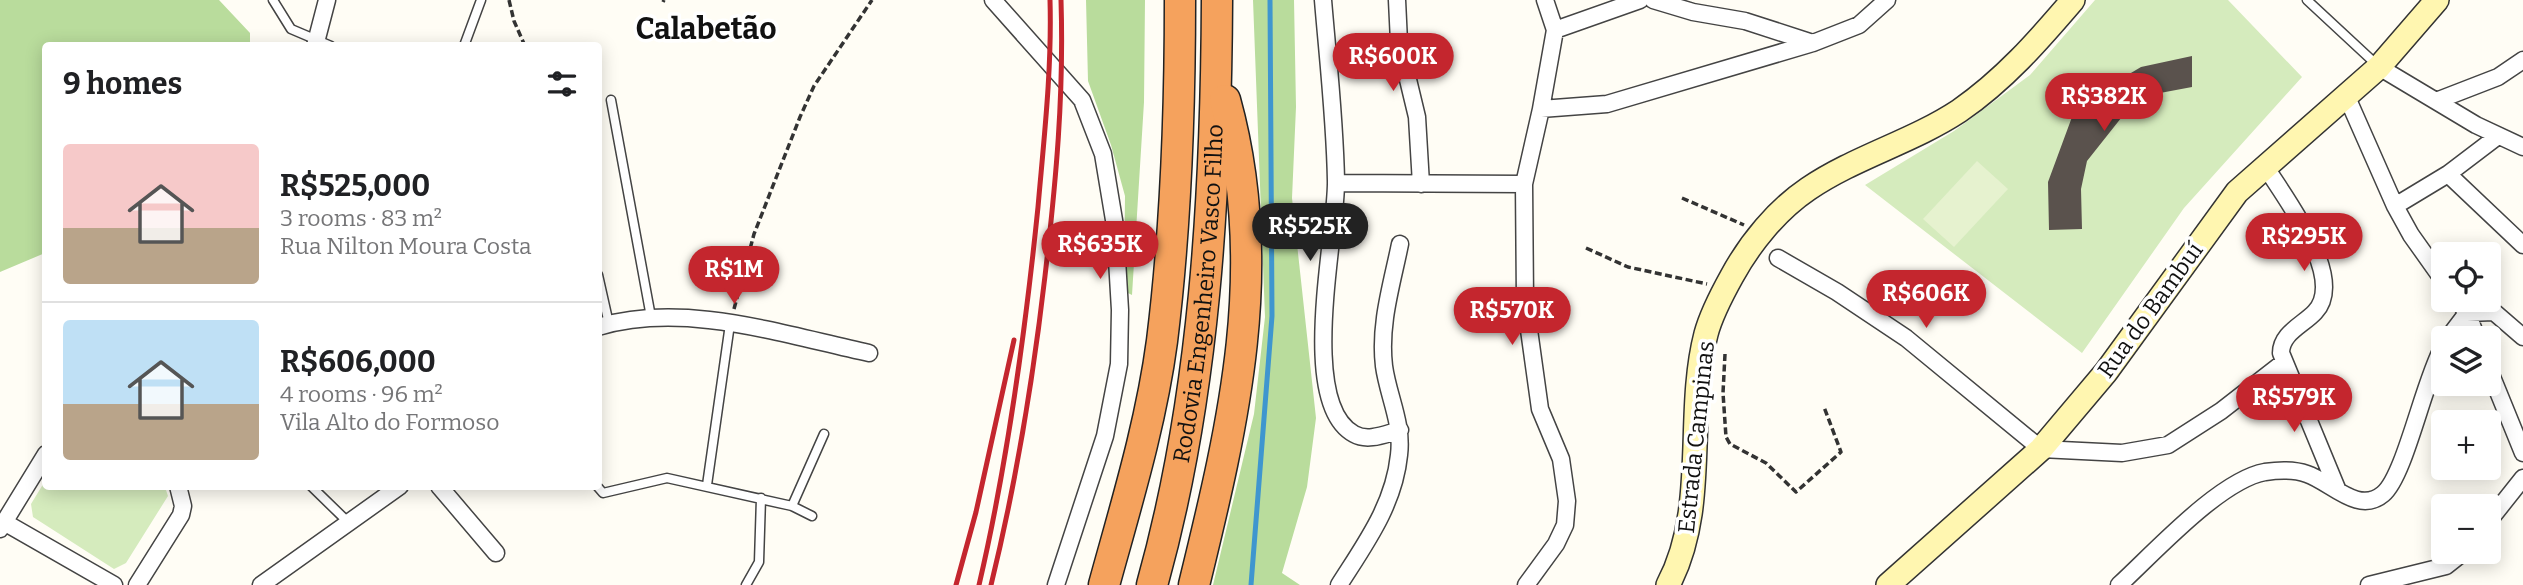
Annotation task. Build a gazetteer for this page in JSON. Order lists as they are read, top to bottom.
{
  "streets": {
    "highway": ["Rodovia Engenheiro Vasco Filho"],
    "main road": ["Rua do Bambuí", "Estrada Campinas"]
  },
  "districts": ["Calabetão"],
  "page": {
    "price": [
      "R$600K",
      "R$382K",
      "R$525K",
      "R$295K",
      "R$635K",
      "R$1M",
      "R$606K",
      "R$570K",
      "R$579K"
    ],
    "heading": "9 homes",
    "list": [
      {
        "name": "R$525,000",
        "note": "3 rooms · 83 m² · Rua Nilton Moura Costa"
      },
      {
        "name": "R$606,000",
        "note": "4 rooms · 96 m² · Vila Alto do Formoso"
      }
    ],
    "map_buttons": ["+", "−"]
  }
}
